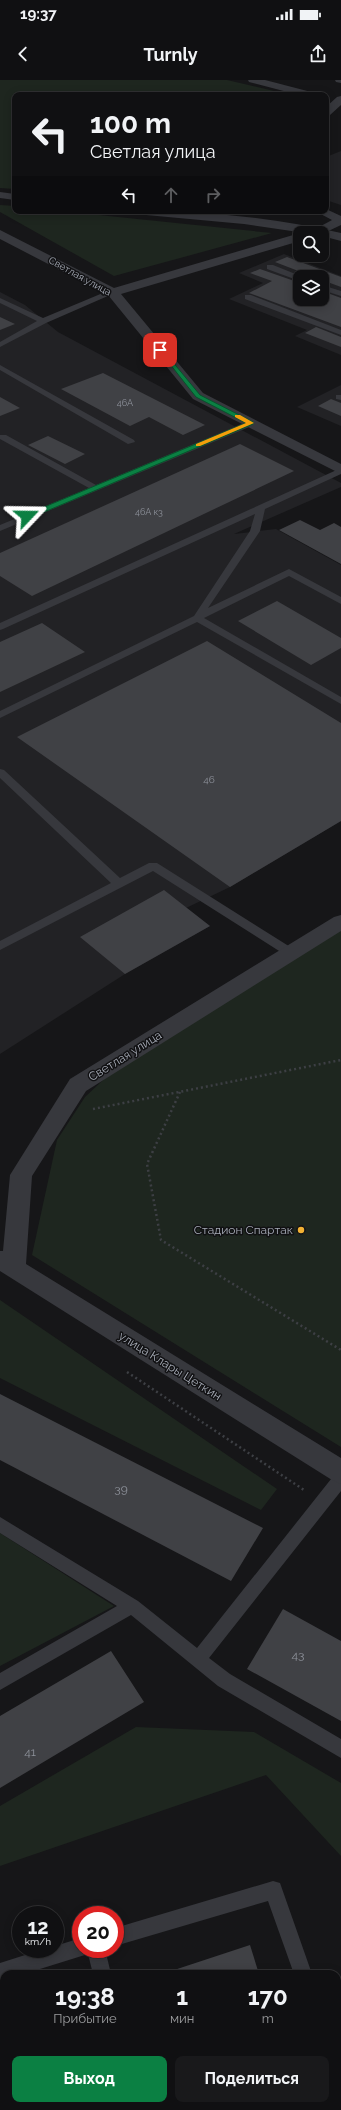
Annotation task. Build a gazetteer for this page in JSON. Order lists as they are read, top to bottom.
{
  "streets": {
    "street": ["Светлая улица", "улица Клары Цеткин"]
  },
  "crossings": [
    ["Светлая улица", "улица Клары Цеткин"]
  ],
  "places": ["Стадион Спартак"],
  "house_numbers": [
    "46А",
    "46А к3",
    "46",
    "39",
    "43",
    "41"
  ],
  "page": {
    "status": "19:37",
    "header": "Turnly",
    "turn": ["100 m", "Светлая улица"],
    "speed": "12 km/h",
    "limit": "20",
    "eta": [
      "19:38",
      "Прибытие",
      "1",
      "мин",
      "170",
      "m"
    ],
    "buttons": ["Выход", "Поделиться"]
  }
}
